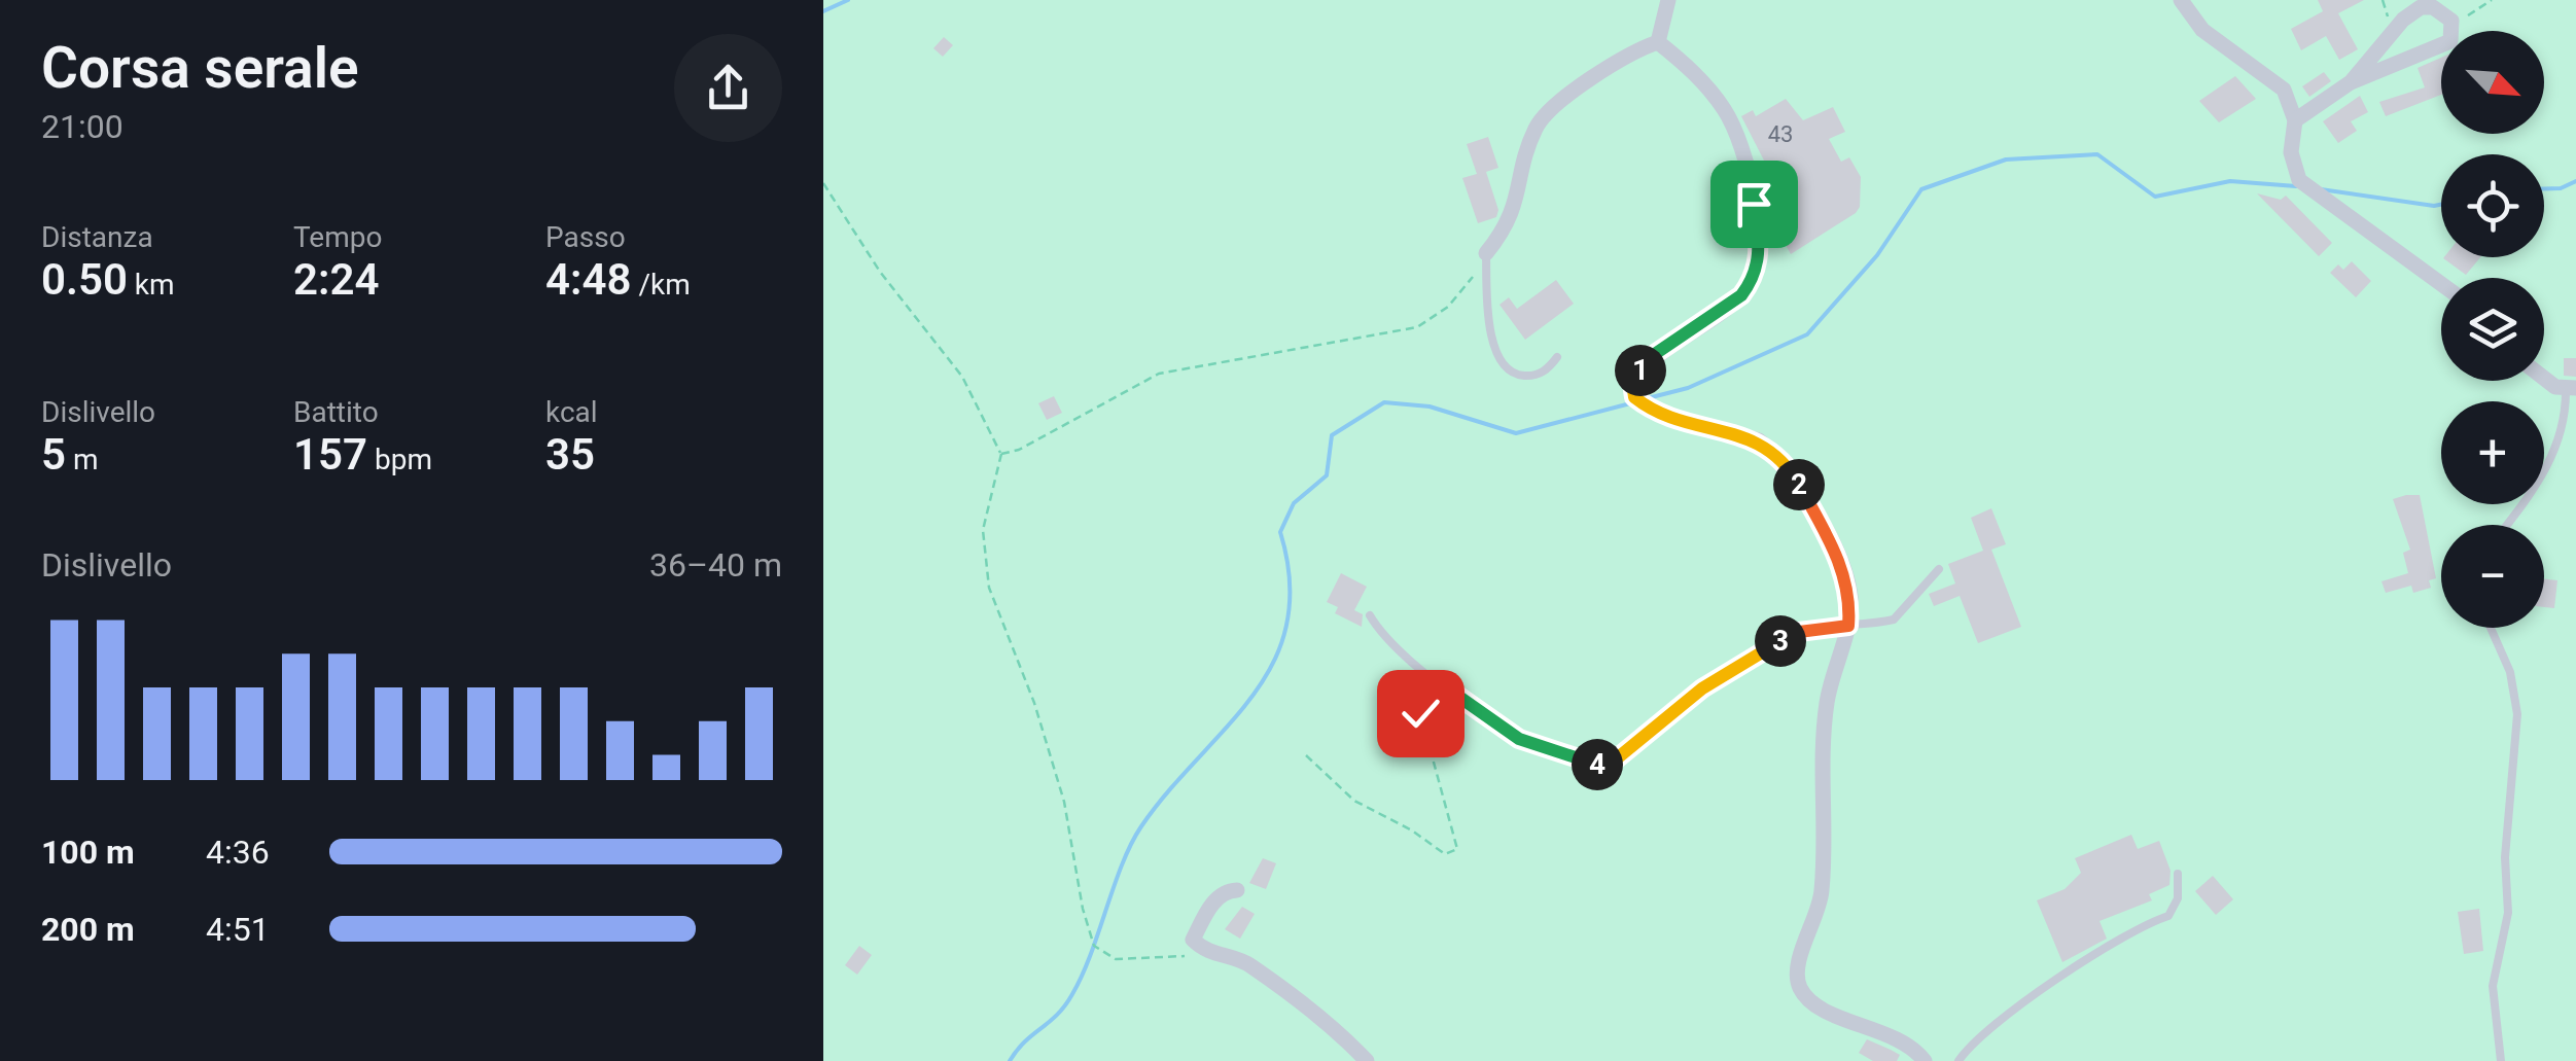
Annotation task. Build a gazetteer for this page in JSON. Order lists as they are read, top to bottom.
{
  "house_numbers": ["43"],
  "north": "bottom right",
  "page": {
    "heading": ["Corsa serale", "21:00"],
    "map_buttons": ["+", "−"],
    "stats": [
      ["Distanza", "0.50 km"],
      ["Tempo", "2:24"],
      ["Passo", "4:48 /km"],
      ["Dislivello", "5 m"],
      ["Battito", "157 bpm"],
      ["kcal", "35"]
    ],
    "pins": [
      "1",
      "2",
      "3",
      "4"
    ],
    "chart": ["Dislivello", "36–40 m"],
    "list": [
      {
        "name": "100 m",
        "note": "4:36"
      },
      {
        "name": "200 m",
        "note": "4:51"
      }
    ]
  }
}
